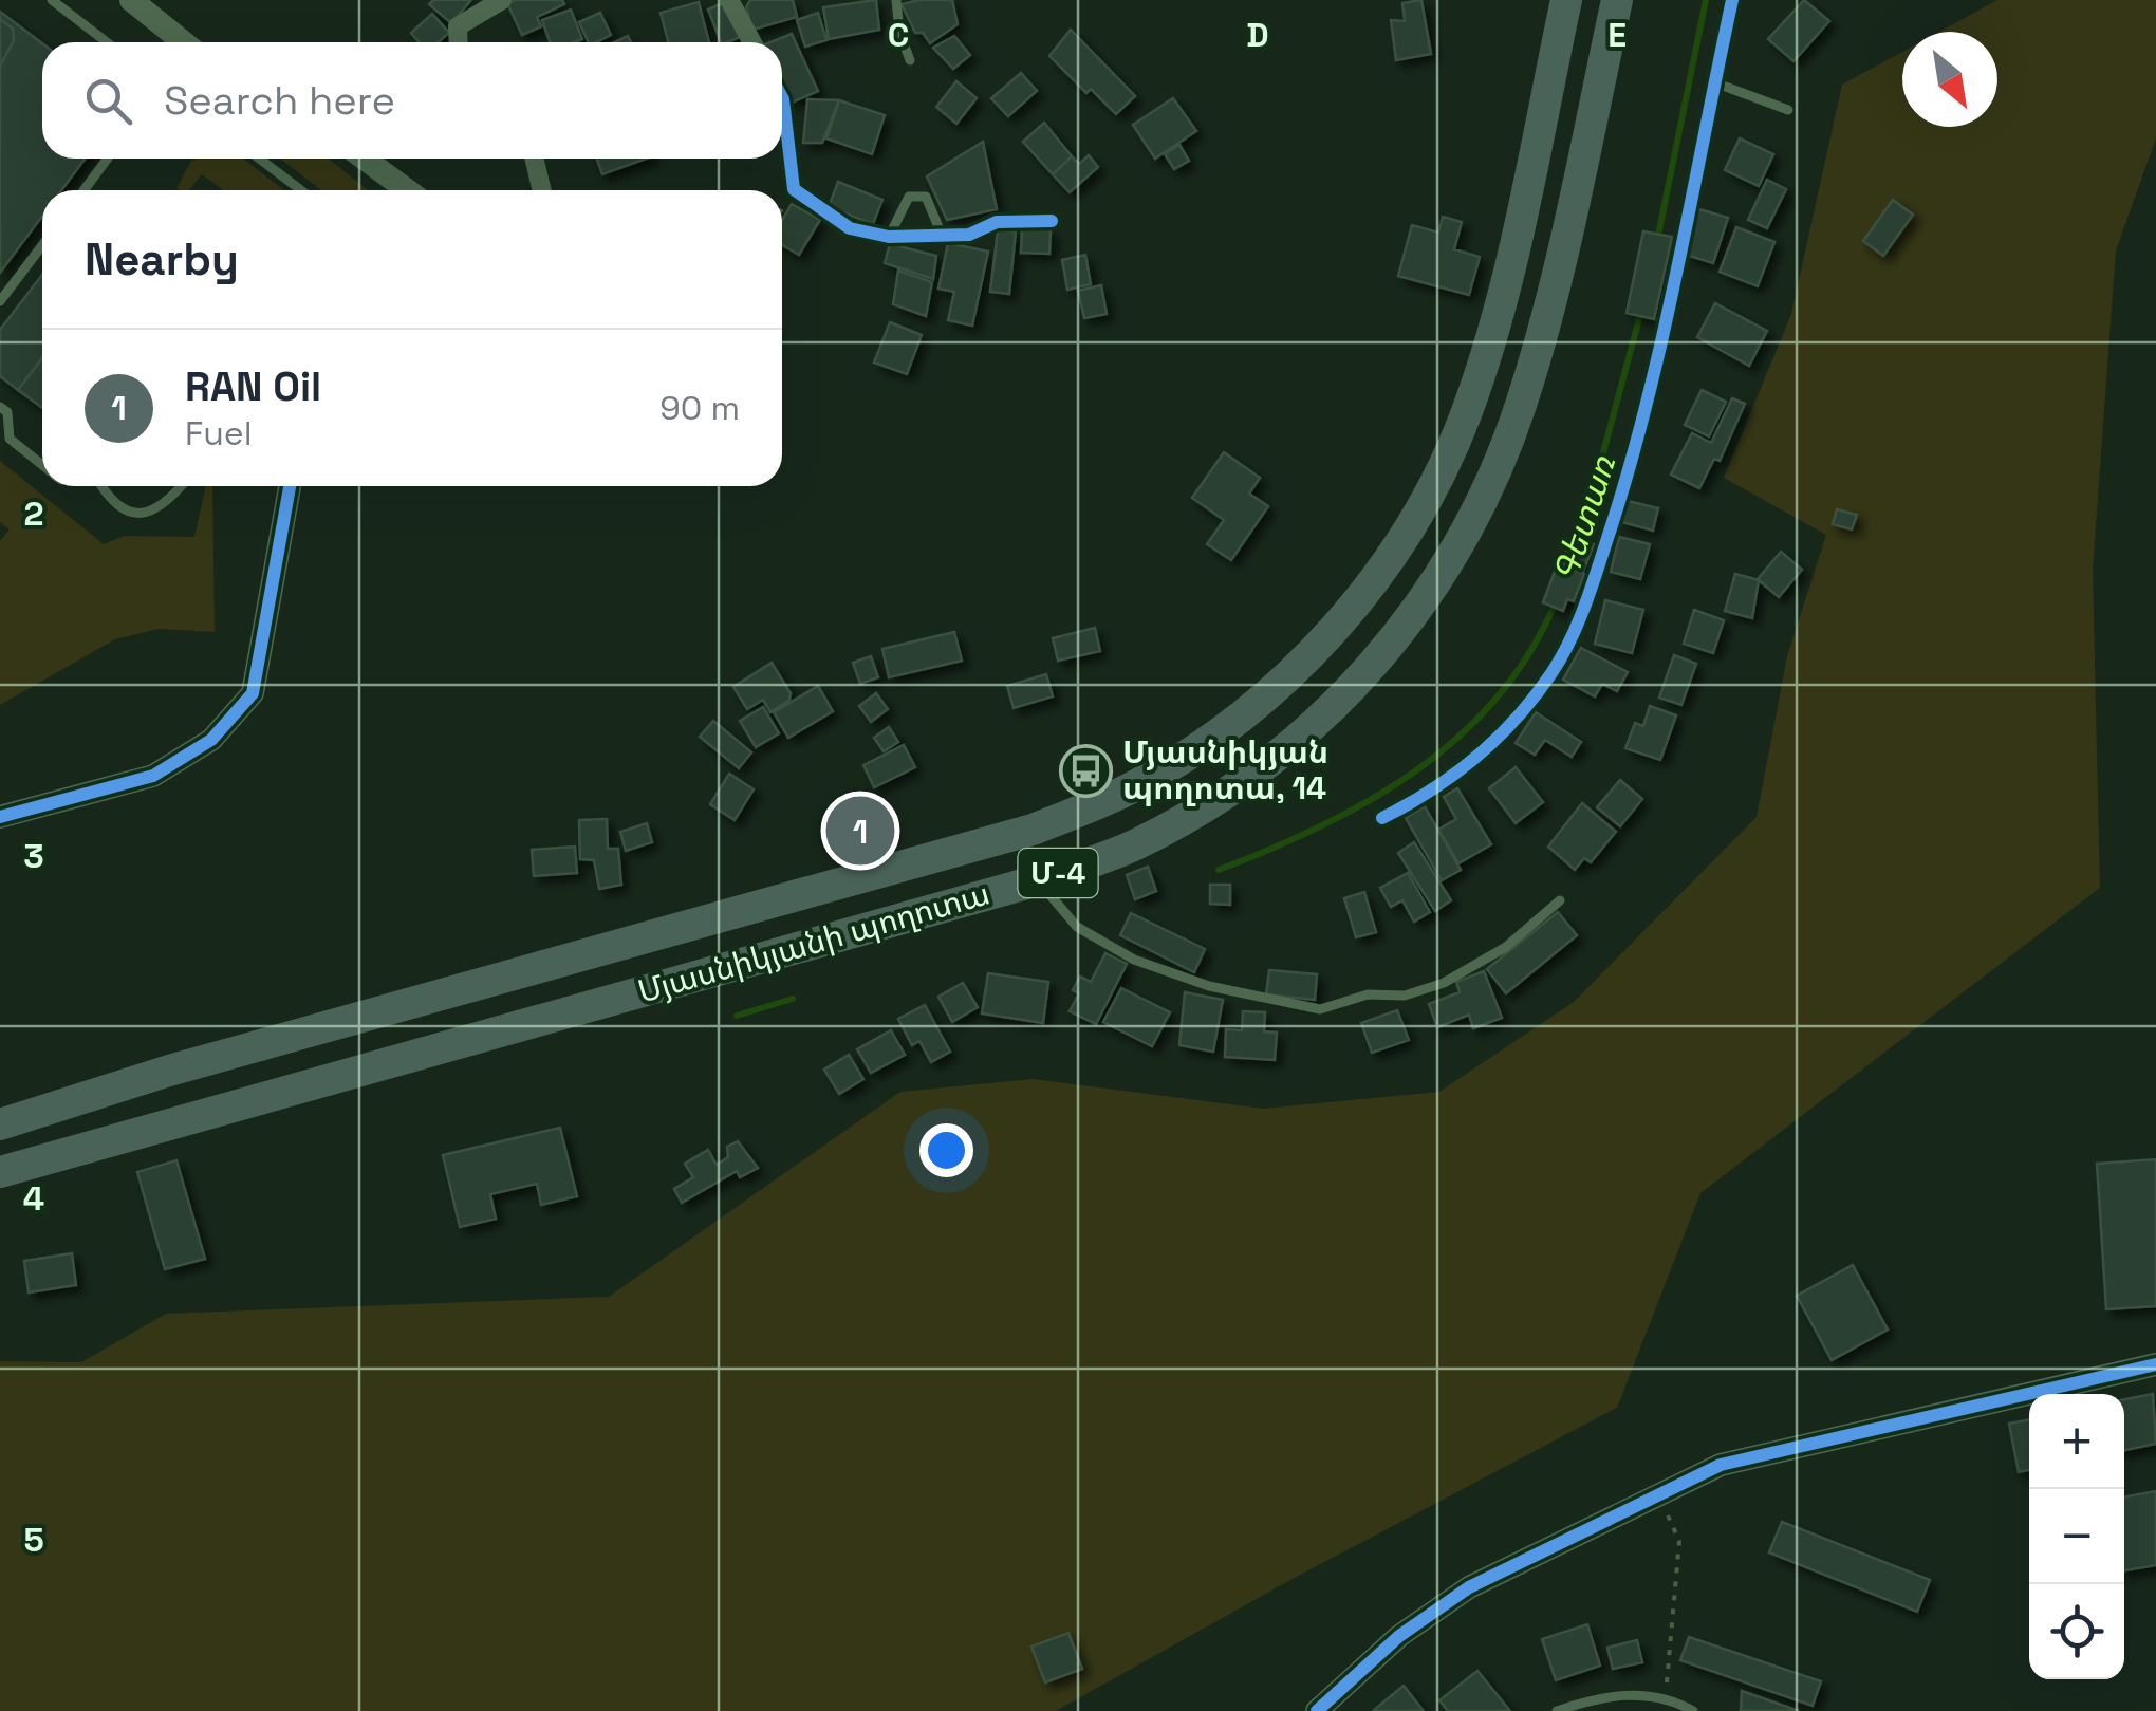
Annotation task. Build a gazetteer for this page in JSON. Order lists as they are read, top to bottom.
{
  "streets": {
    "highway": ["Մ-4", "Մյասնիկյանի պողոտա"]
  },
  "water": ["Գետառ"],
  "places": {
    "bus stop": ["Մյասնիկյան պողոտա, 14"]
  },
  "north": "bottom right",
  "page": {
    "search": "Search here",
    "heading": "Nearby",
    "list": [
      {
        "mark": "1",
        "name": "RAN Oil",
        "note": "Fuel",
        "value": "90 m"
      }
    ],
    "pins": "1",
    "map_buttons": ["+", "−"]
  },
  "grid": {
    "columns": ["C", "D", "E"],
    "rows": [
      "2",
      "3",
      "4",
      "5"
    ]
  }
}
